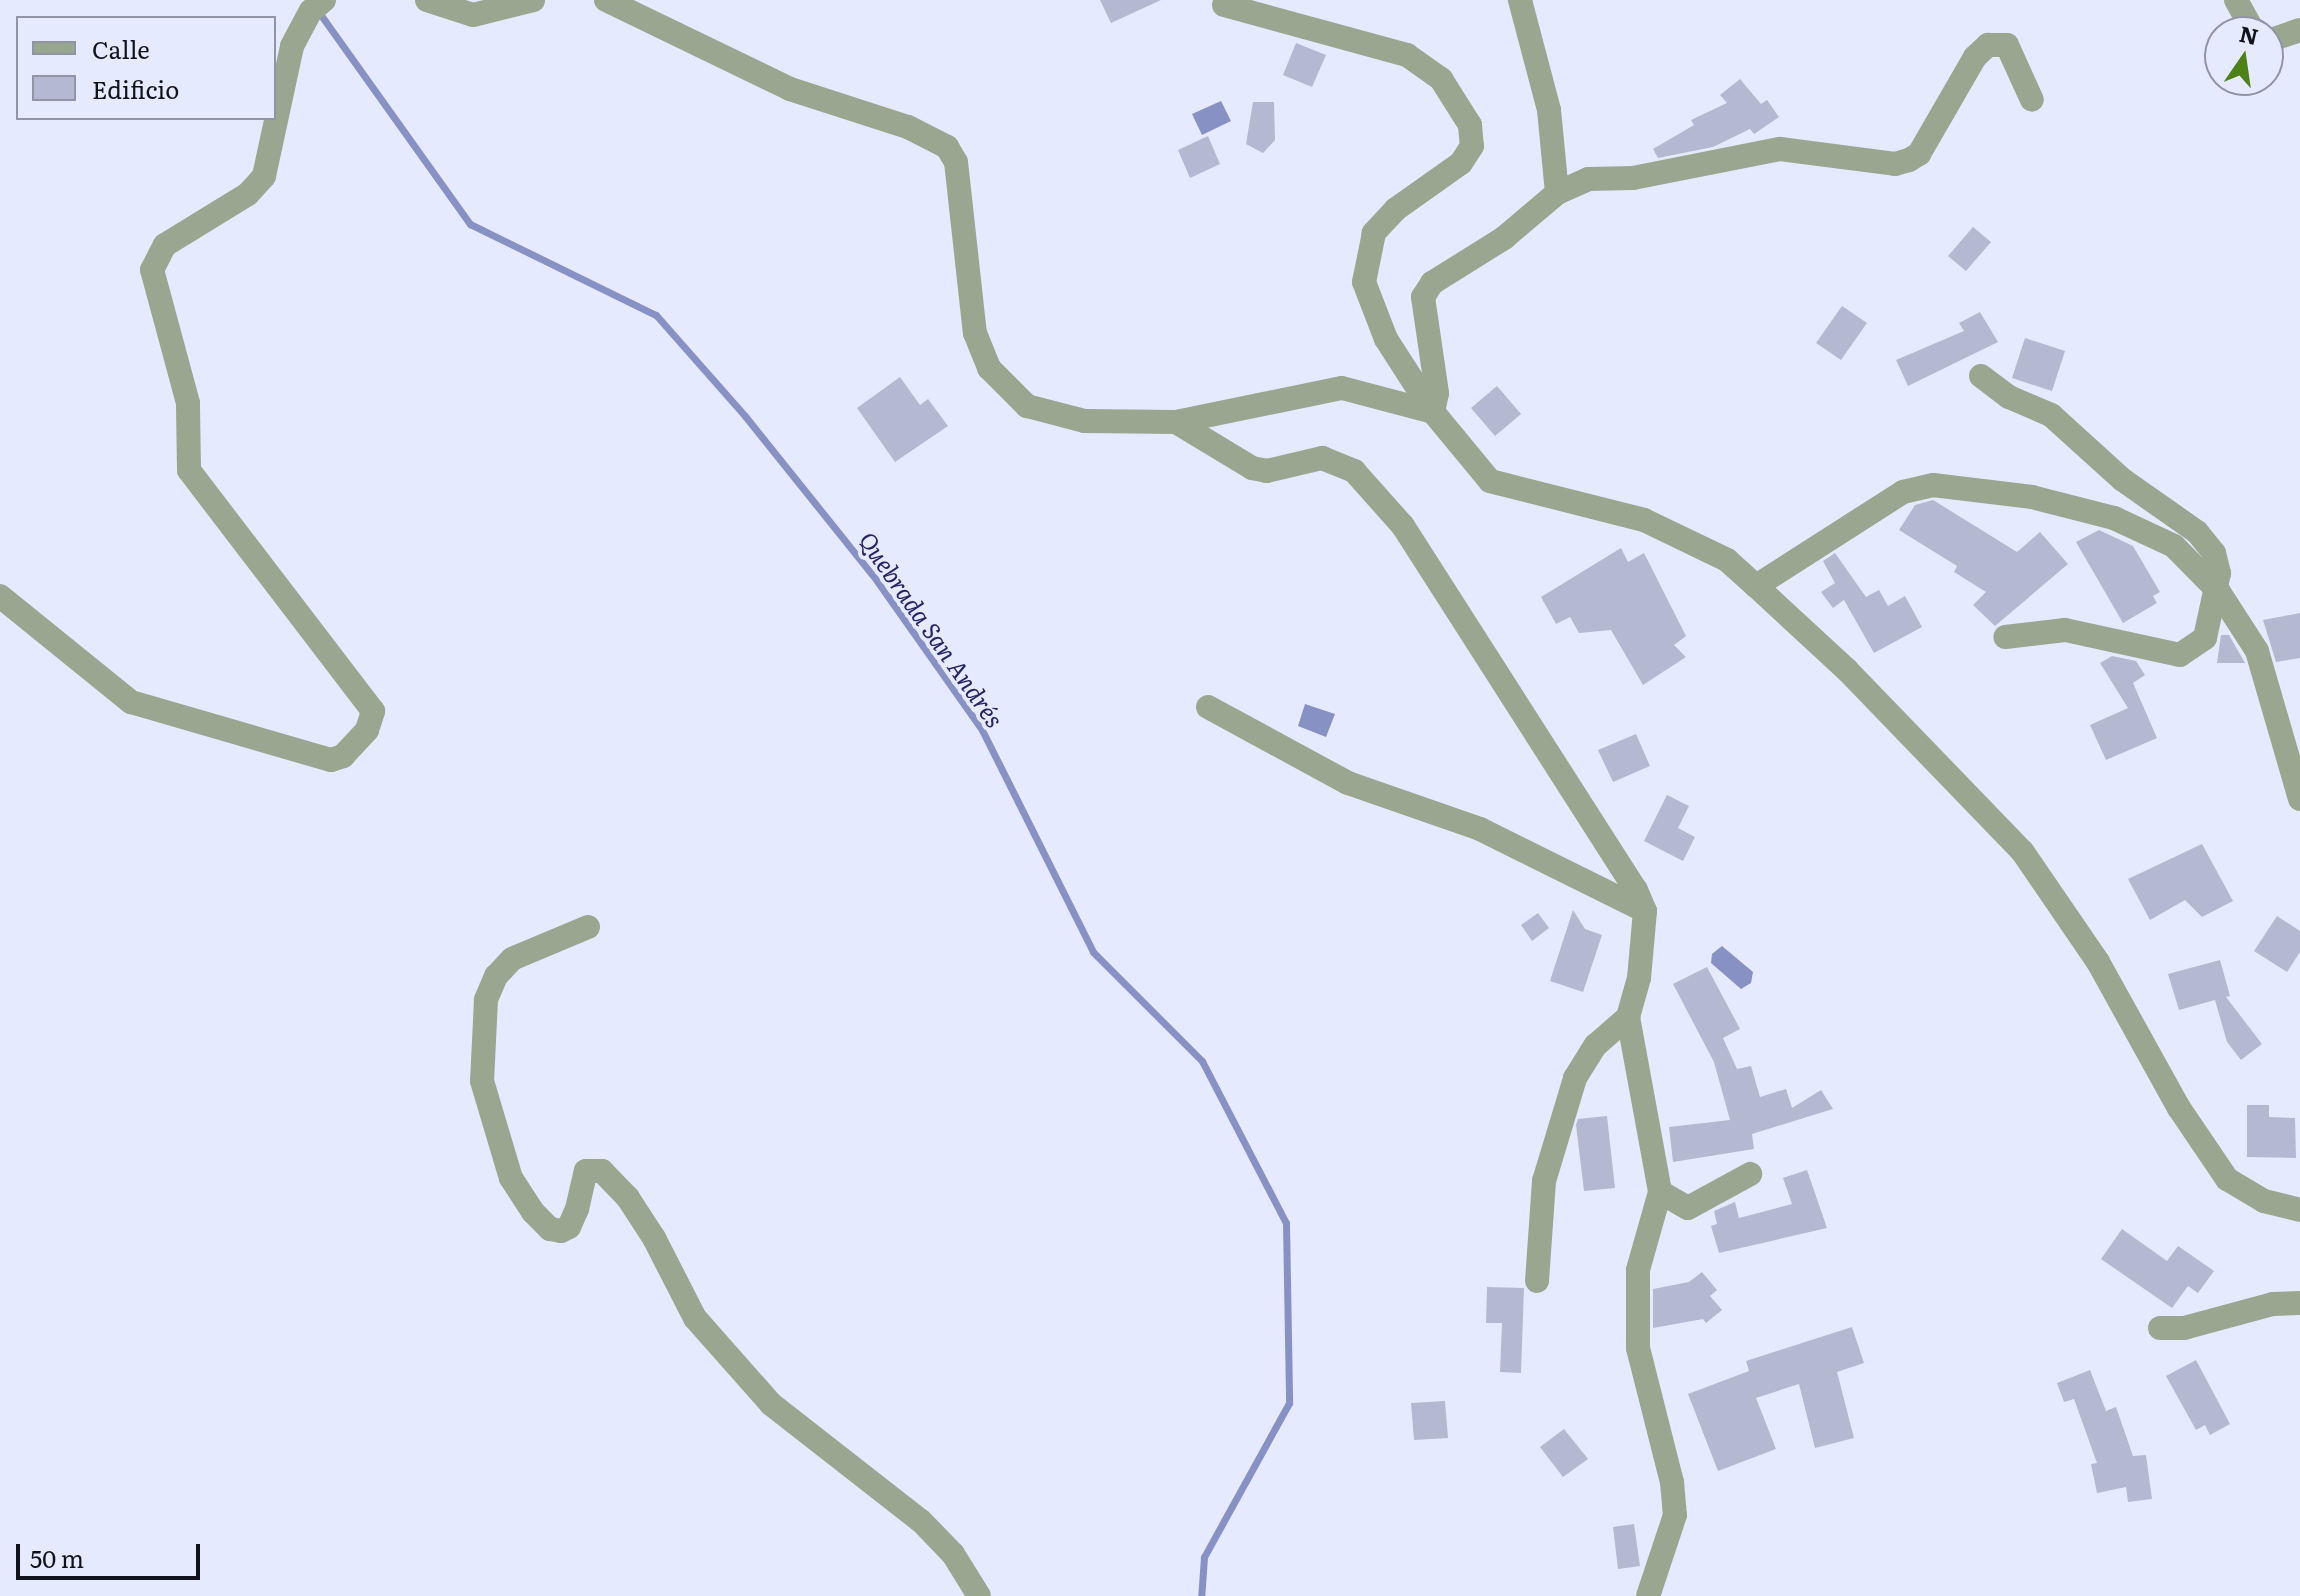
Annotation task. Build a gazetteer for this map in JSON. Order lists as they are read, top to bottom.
{
  "water": ["Quebrada San Andrés"],
  "legend": ["Calle", "Edificio"],
  "scale_bar": "50 m",
  "north": "top"
}
